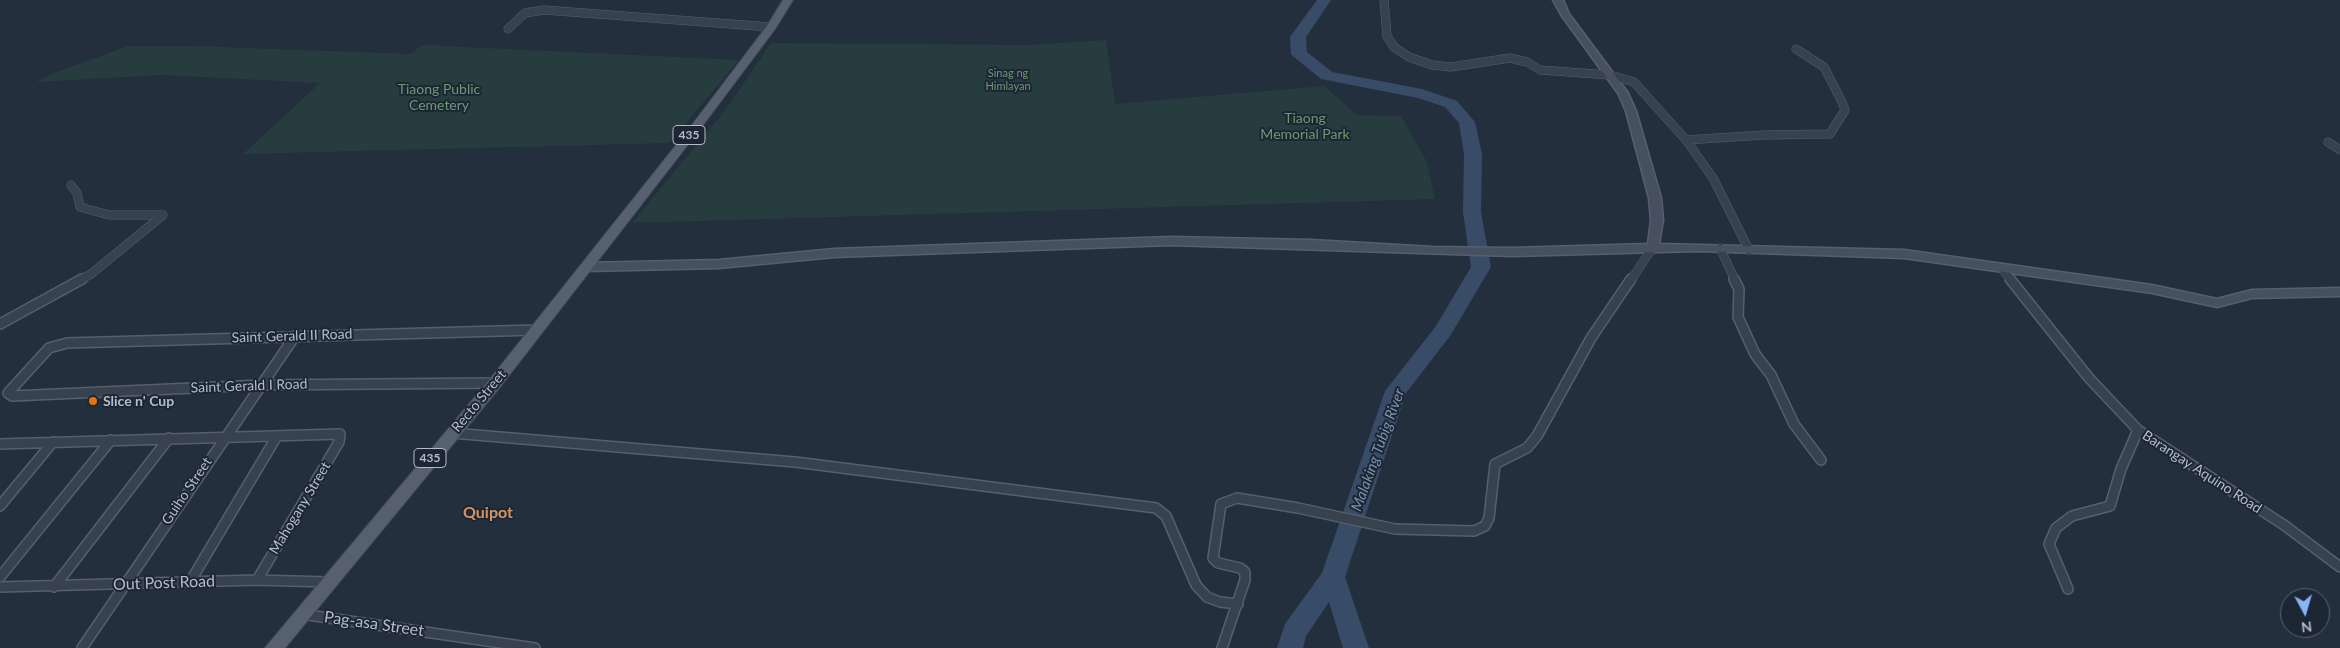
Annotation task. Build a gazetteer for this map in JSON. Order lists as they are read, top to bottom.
{
  "streets": {
    "main road": ["435", "Recto Street"],
    "street": [
      "Saint Gerald II Road",
      "Saint Gerald I Road",
      "Barangay Aquino Road",
      "Guiho Street",
      "Mahogany Street",
      "Out Post Road",
      "Pag-asa Street"
    ]
  },
  "crossings": [
    ["435", "Recto Street"],
    ["Saint Gerald II Road", "Saint Gerald I Road"],
    ["Saint Gerald II Road", "Recto Street"],
    ["Saint Gerald II Road", "Guiho Street"],
    ["Saint Gerald I Road", "Recto Street"],
    ["Saint Gerald I Road", "Guiho Street"],
    ["Recto Street", "Out Post Road"],
    ["Recto Street", "Pag-asa Street"],
    ["Guiho Street", "Out Post Road"],
    ["Mahogany Street", "Out Post Road"]
  ],
  "districts": ["Quipot"],
  "water": ["Malaking Tubig River"],
  "parks": ["Sinag ng Himlayan", "Tiaong Public Cemetery", "Tiaong Memorial Park"],
  "places": ["Slice n' Cup"],
  "north": "bottom"
}
